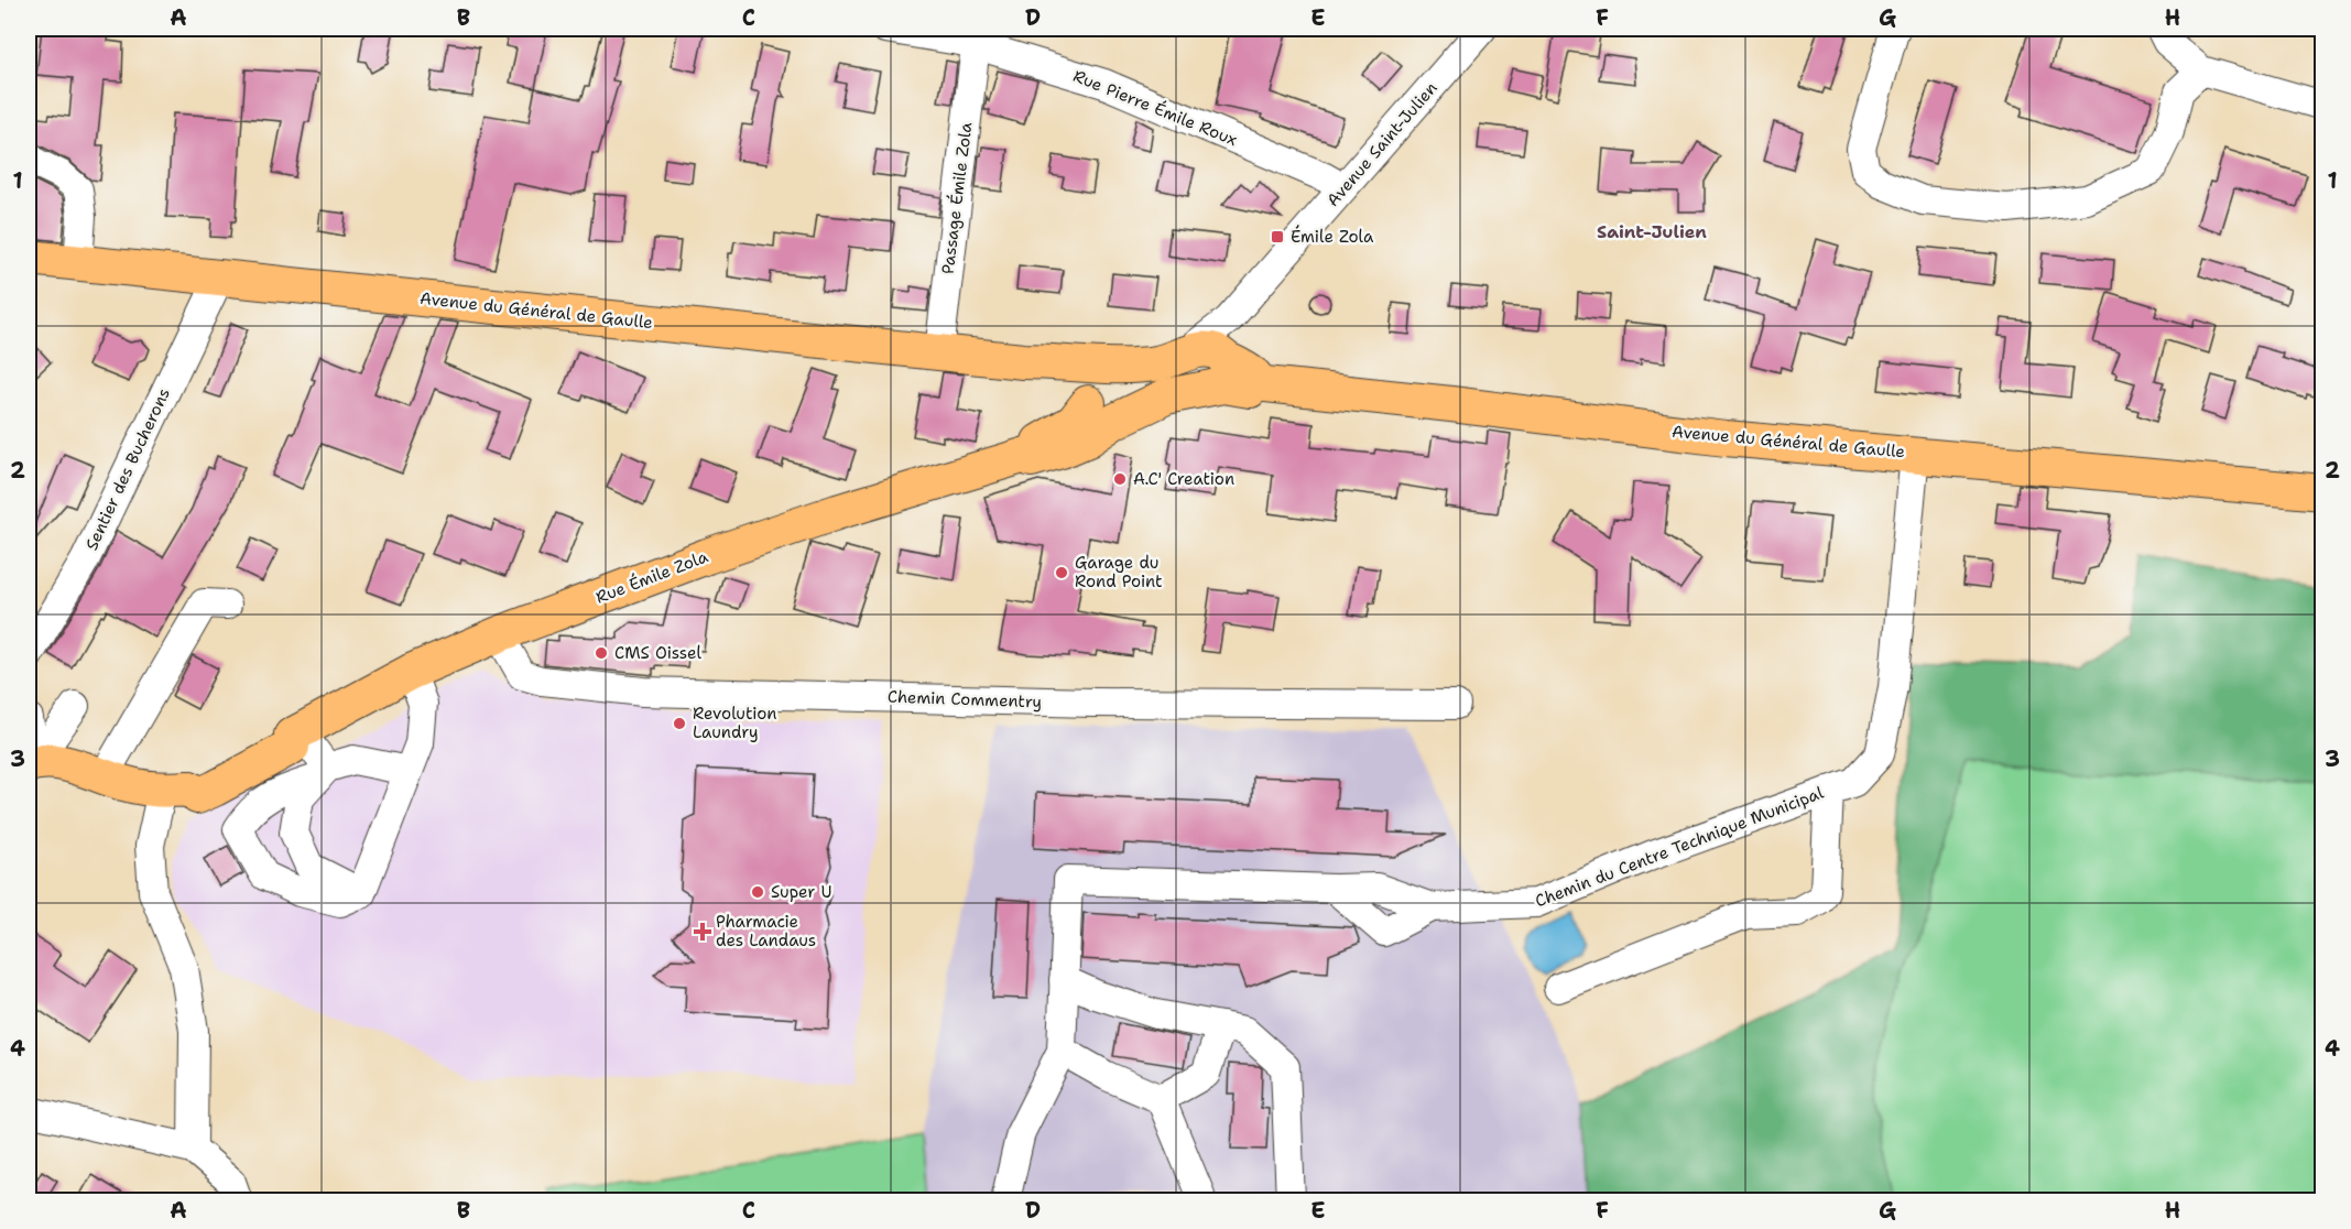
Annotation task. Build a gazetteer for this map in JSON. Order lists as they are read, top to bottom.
{
  "streets": {
    "main road": ["Avenue du Général de Gaulle", "Rue Émile Zola"],
    "street": [
      "Rue Pierre Émile Roux",
      "Avenue Saint-Julien",
      "Passage Émile Zola",
      "Sentier des Bucherons",
      "Chemin Commentry",
      "Chemin du Centre Technique Municipal"
    ]
  },
  "crossings": [
    ["Rue Pierre Émile Roux", "Avenue Saint-Julien"],
    ["Rue Pierre Émile Roux", "Passage Émile Zola"],
    ["Avenue Saint-Julien", "Avenue du Général de Gaulle"],
    ["Passage Émile Zola", "Avenue du Général de Gaulle"],
    ["Avenue du Général de Gaulle", "Sentier des Bucherons"],
    ["Avenue du Général de Gaulle", "Rue Émile Zola"],
    ["Avenue du Général de Gaulle", "Chemin du Centre Technique Municipal"],
    ["Rue Émile Zola", "Chemin Commentry"]
  ],
  "districts": ["Saint-Julien"],
  "places": {
    "transit": ["Émile Zola"],
    "other": [
      "A.C' Creation",
      "Garage du Rond Point",
      "CMS Oissel",
      "Revolution Laundry",
      "Super U"
    ],
    "health": ["Pharmacie des Landaus"]
  },
  "grid": {
    "columns": [
      "A",
      "B",
      "C",
      "D",
      "E",
      "F",
      "G",
      "H"
    ],
    "rows": [
      "1",
      "2",
      "3",
      "4"
    ]
  }
}
